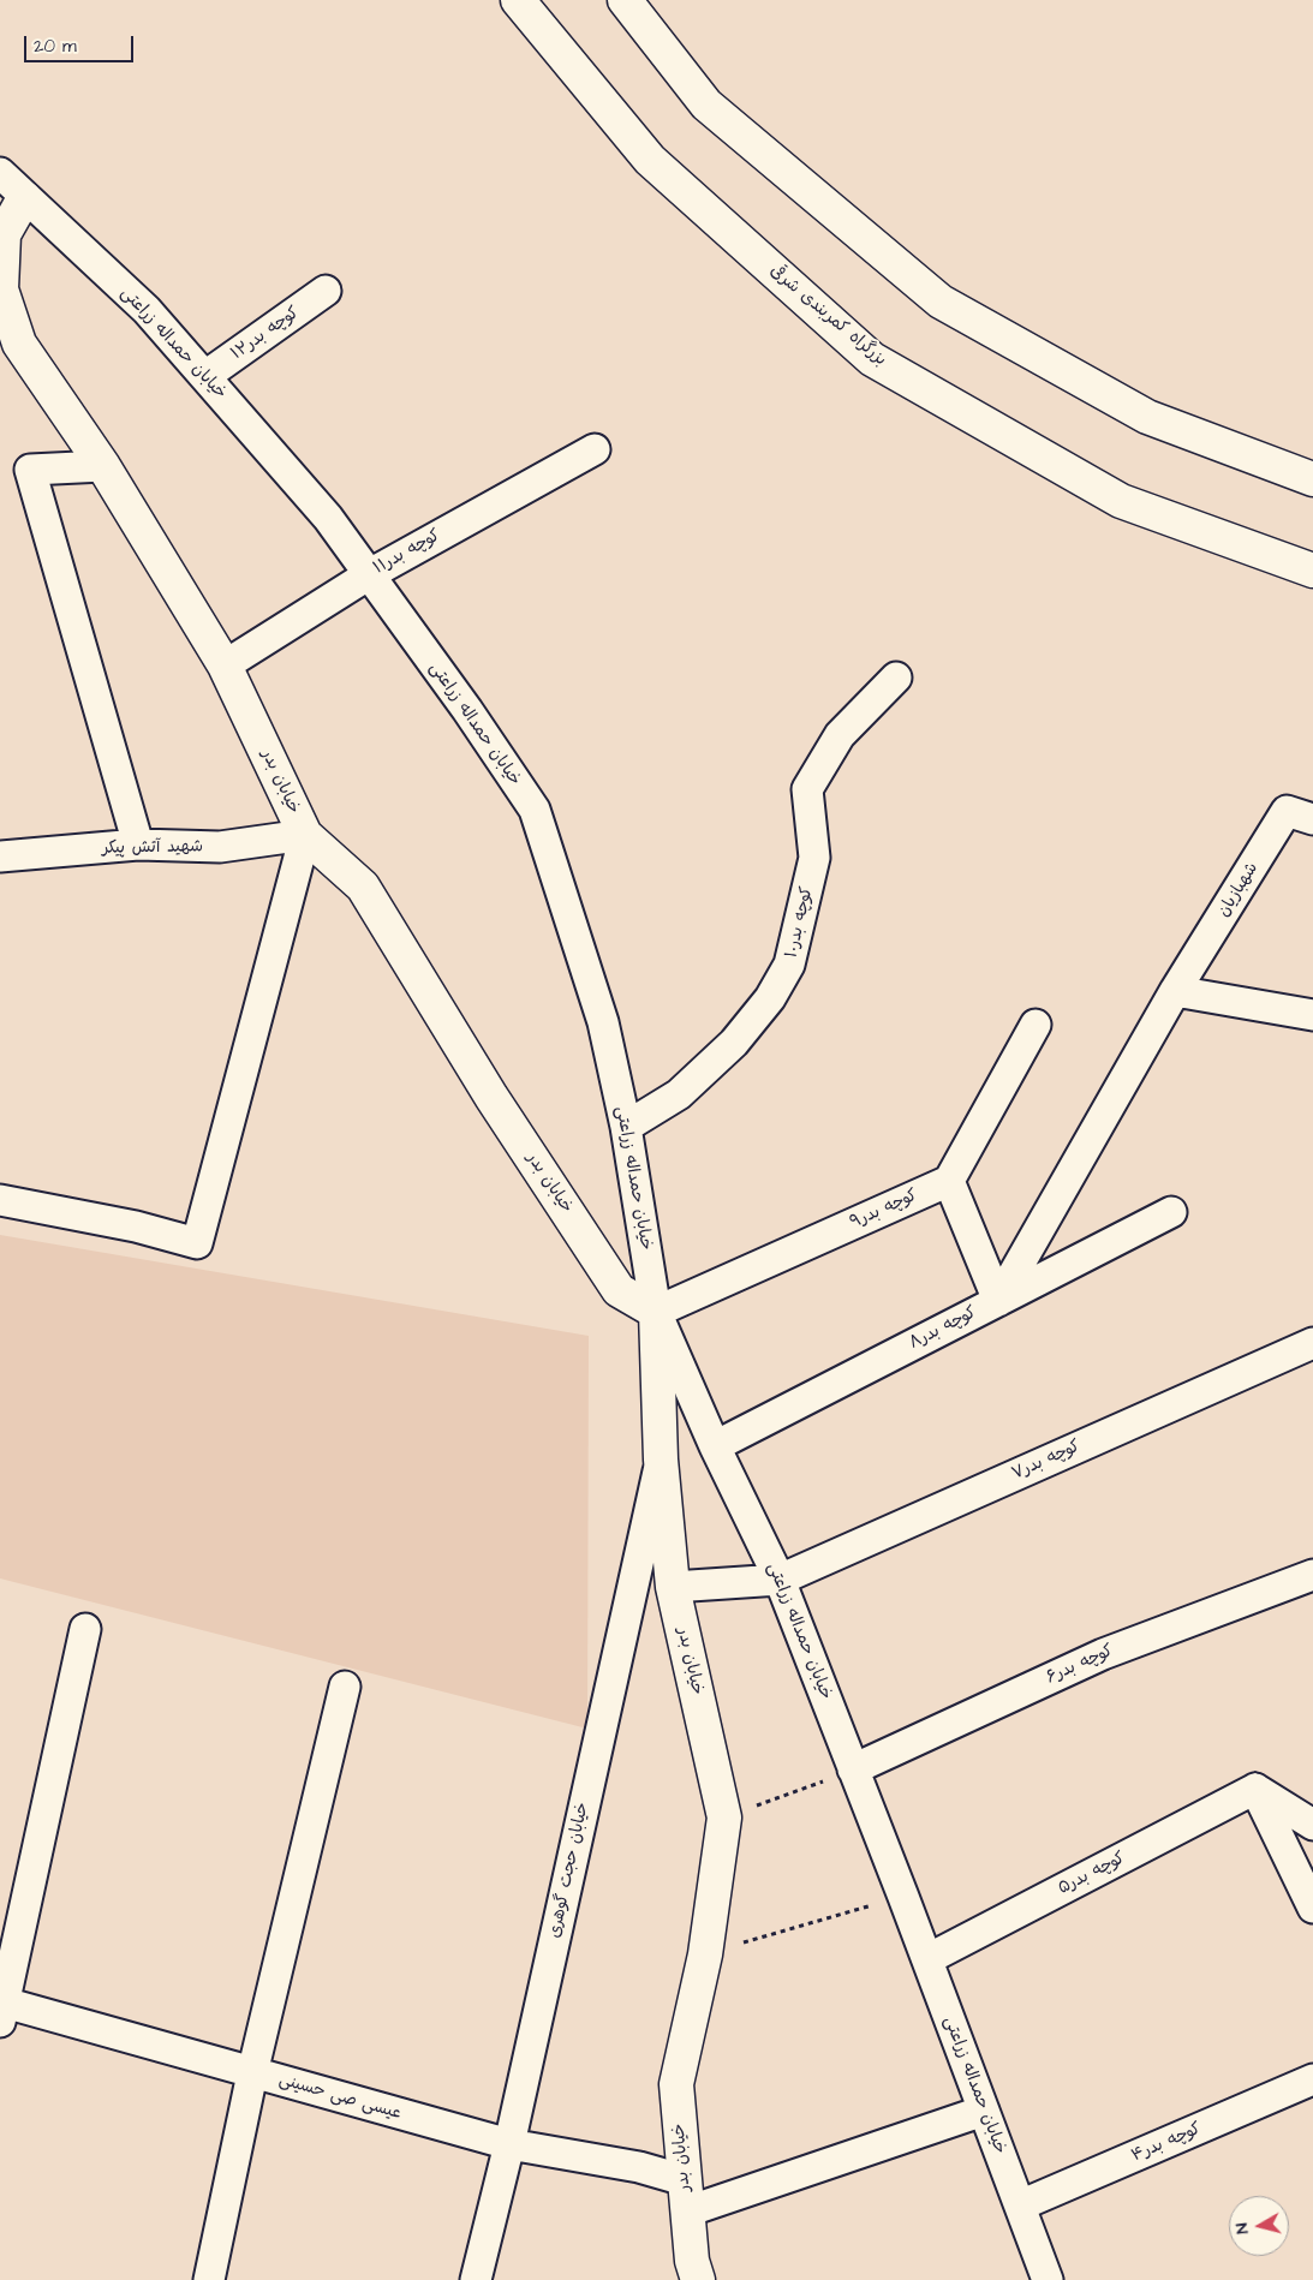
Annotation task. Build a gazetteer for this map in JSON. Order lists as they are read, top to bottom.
{
  "streets": {
    "main road": ["بزرگراه کمربندی شرقی", "خیابان بدر"],
    "street": [
      "کوچه بدر۱۲",
      "خیابان حمداله زراعتی",
      "کوچه بدر۱۱",
      "شهید آتش پیکر",
      "شهبازیان",
      "کوچه بدر۱۰",
      "کوچه بدر۹",
      "کوچه بدر۸",
      "کوچه بدر۷",
      "کوچه بدر۶",
      "خیابان حجت گوهری",
      "کوچه بدر۵",
      "عیسی صی حسینی",
      "کوچه بدر۴"
    ]
  },
  "crossings": [
    ["کوچه بدر۱۲", "خیابان حمداله زراعتی"],
    ["خیابان حمداله زراعتی", "کوچه بدر۱۱"],
    ["خیابان حمداله زراعتی", "خیابان بدر"],
    ["خیابان حمداله زراعتی", "کوچه بدر۱۰"],
    ["خیابان حمداله زراعتی", "کوچه بدر۹"],
    ["خیابان حمداله زراعتی", "کوچه بدر۸"],
    ["خیابان حمداله زراعتی", "کوچه بدر۷"],
    ["خیابان حمداله زراعتی", "کوچه بدر۶"],
    ["خیابان حمداله زراعتی", "کوچه بدر۵"],
    ["خیابان حمداله زراعتی", "کوچه بدر۴"],
    ["کوچه بدر۱۱", "خیابان بدر"],
    ["خیابان بدر", "شهید آتش پیکر"],
    ["خیابان بدر", "کوچه بدر۹"],
    ["خیابان بدر", "خیابان حجت گوهری"],
    ["خیابان بدر", "عیسی صی حسینی"],
    ["خیابان حجت گوهری", "عیسی صی حسینی"]
  ],
  "scale_bar": "20 m",
  "north": "left"
}
